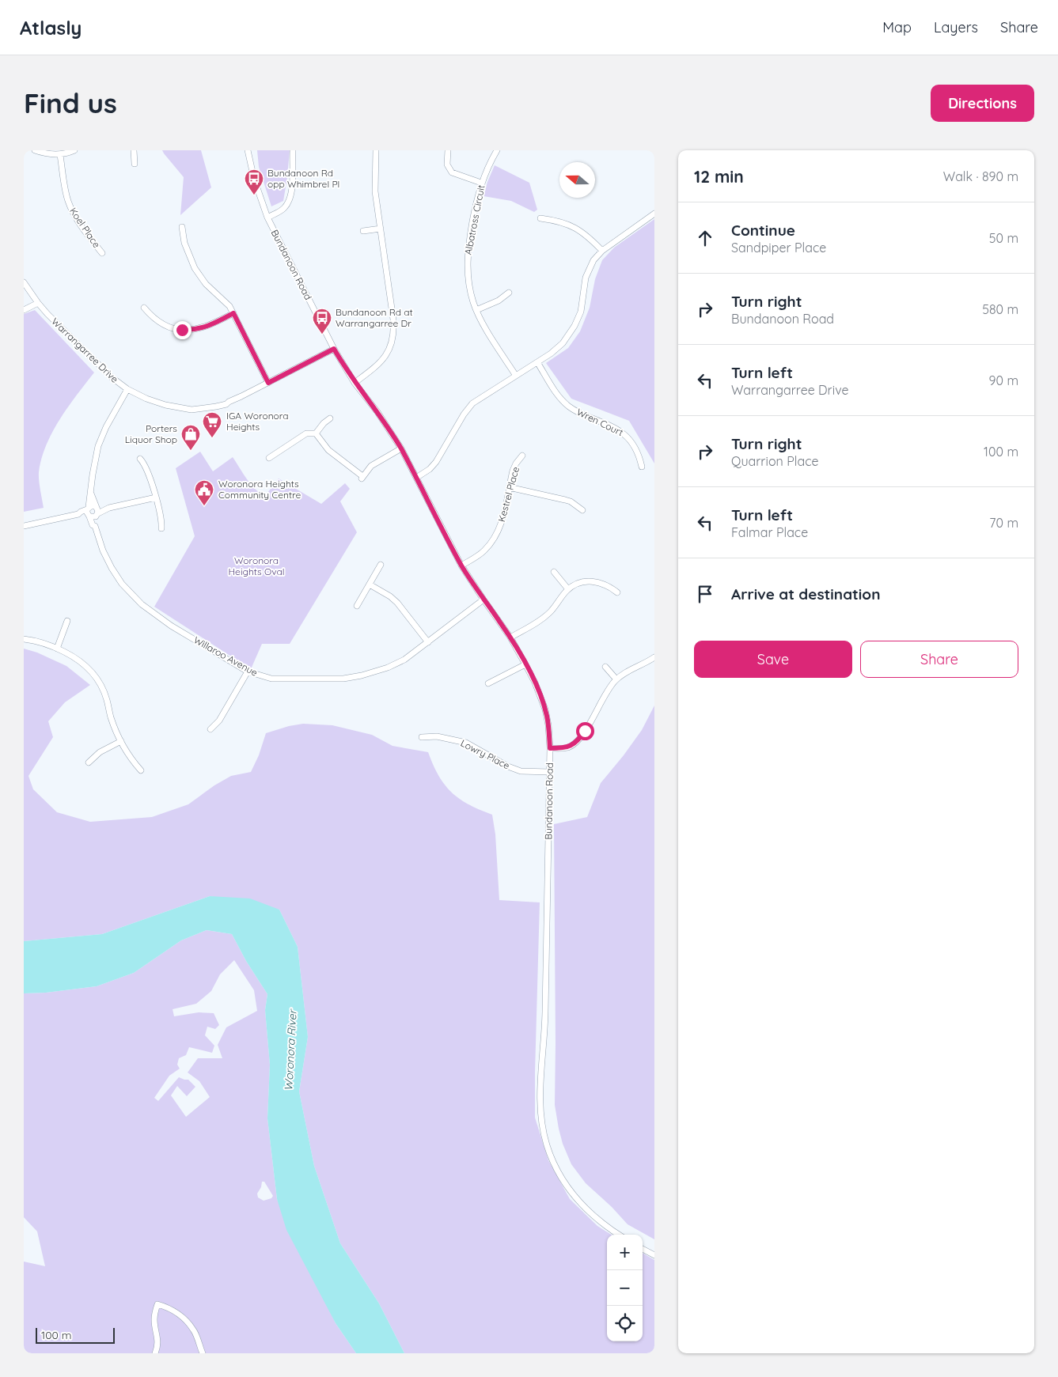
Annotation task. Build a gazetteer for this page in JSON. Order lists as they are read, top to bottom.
{
  "streets": {
    "street": [
      "Albatross Circuit",
      "Koel Place",
      "Bundanoon Road",
      "Warrangarree Drive",
      "Wren Court",
      "Kestrel Place",
      "Willaroo Avenue",
      "Lowry Place"
    ]
  },
  "crossings": [
    ["Bundanoon Road", "Warrangarree Drive"],
    ["Bundanoon Road", "Kestrel Place"],
    ["Bundanoon Road", "Willaroo Avenue"],
    ["Bundanoon Road", "Lowry Place"],
    ["Warrangarree Drive", "Willaroo Avenue"]
  ],
  "water": ["Woronora River"],
  "parks": ["Woronora Heights Oval"],
  "places": {
    "bus stop": ["Bundanoon Rd opp Whimbrel Pl", "Bundanoon Rd at Warrangarree Dr"],
    "supermarket": ["IGA Woronora Heights"],
    "shop": ["Porters Liquor Shop"],
    "public building": ["Woronora Heights Community Centre"]
  },
  "scale_bar": "100 m",
  "north": "left",
  "page": {
    "header": "Atlasly",
    "nav": ["Map", "Layers", "Share"],
    "buttons": [
      "Directions",
      ["Save", "Share"]
    ],
    "title": "Find us",
    "heading": ["12 min", "Walk · 890 m"],
    "list": [
      ["Continue", "Sandpiper Place", "50 m"],
      ["Turn right", "Bundanoon Road", "580 m"],
      ["Turn left", "Warrangarree Drive", "90 m"],
      ["Turn right", "Quarrion Place", "100 m"],
      ["Turn left", "Falmar Place", "70 m"],
      "Arrive at destination"
    ],
    "map_buttons": ["+", "−"],
    "scale": "100 m"
  }
}
